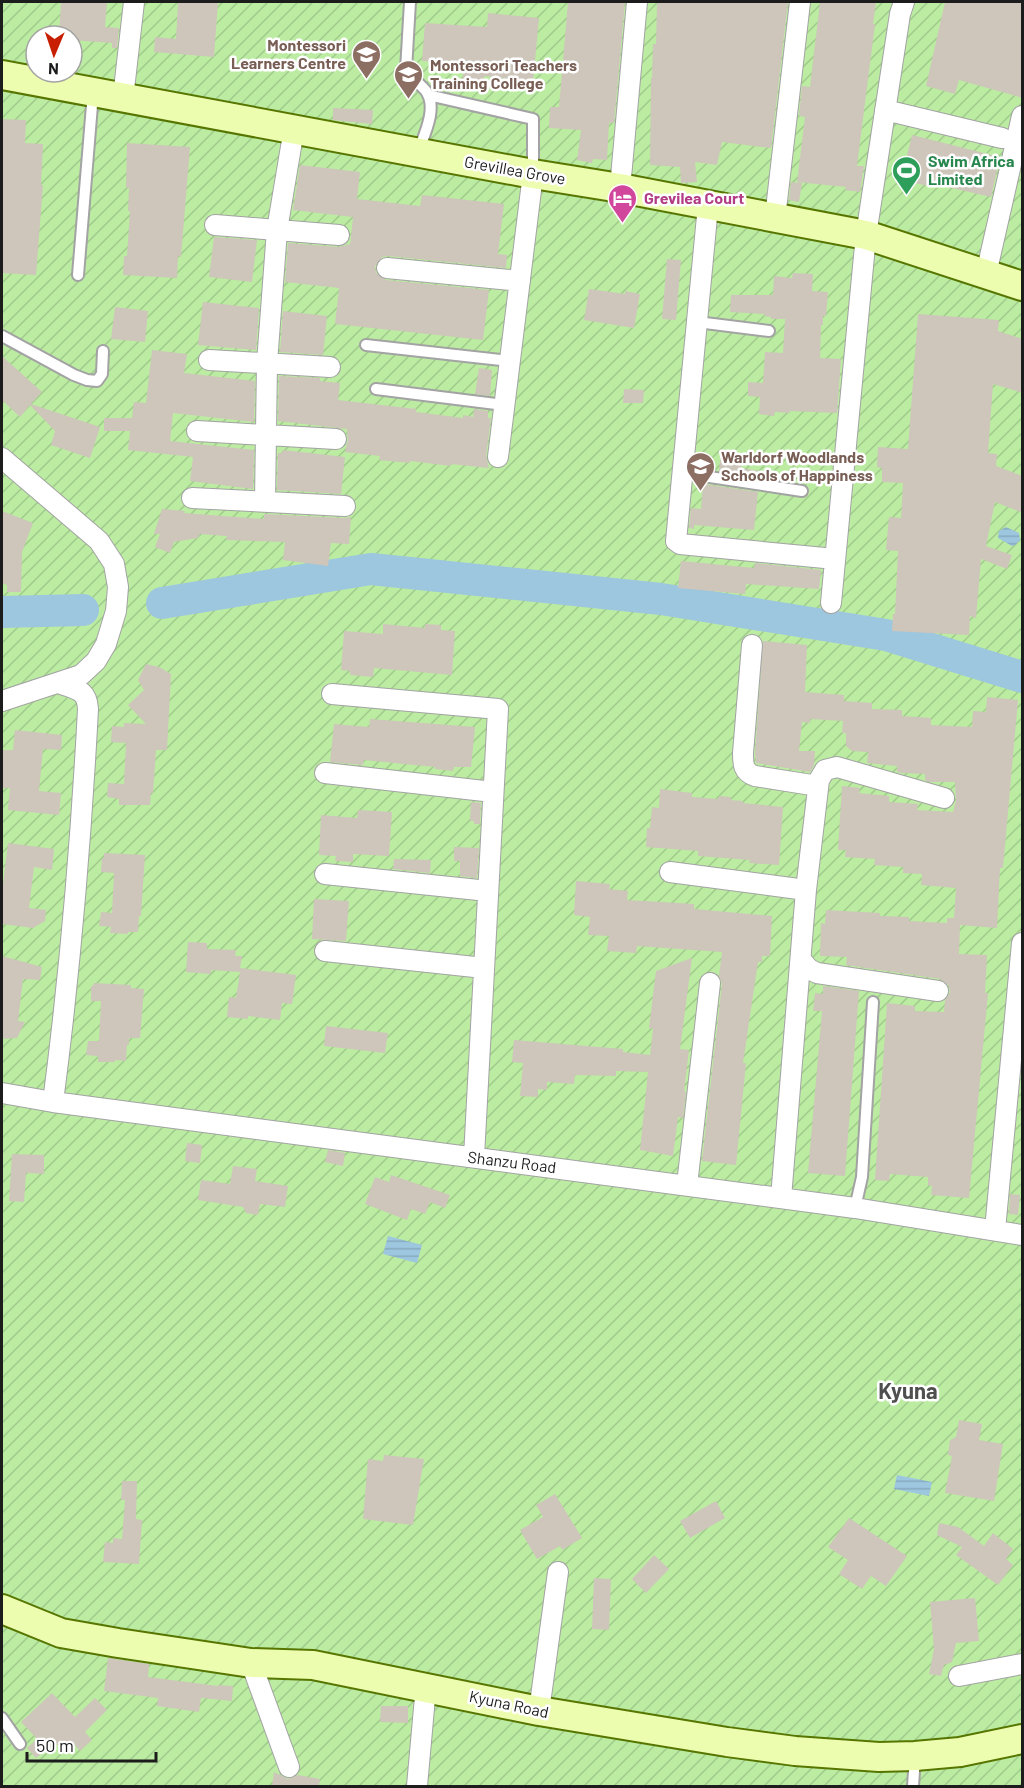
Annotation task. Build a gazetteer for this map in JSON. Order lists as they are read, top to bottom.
{
  "streets": {
    "street": ["Grevillea Grove", "Shanzu Road", "Kyuna Road"]
  },
  "districts": ["Kyuna"],
  "places": {
    "school or university": ["Montessori Learners Centre", "Montessori Teachers Training College", "Warldorf Woodlands Schools of Happiness"],
    "sports": ["Swim Africa Limited"],
    "hotel": ["Grevilea Court"]
  },
  "scale_bar": "50 m",
  "north": "bottom"
}
